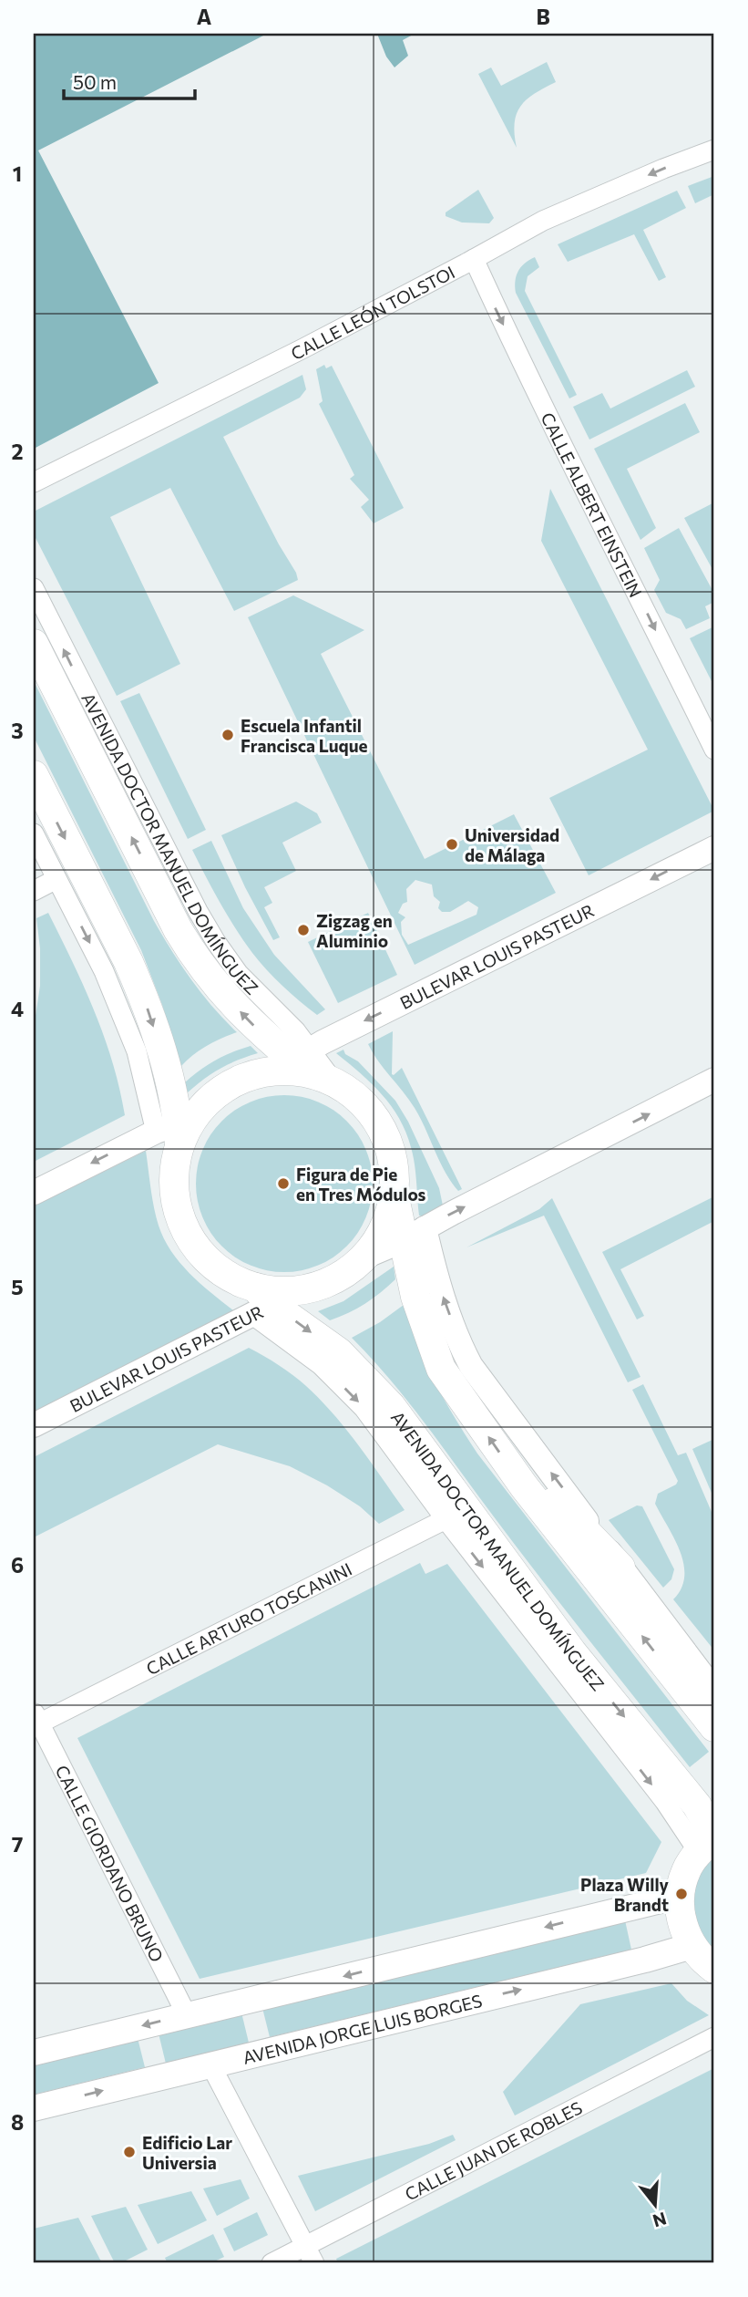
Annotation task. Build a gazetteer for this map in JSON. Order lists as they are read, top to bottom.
{
  "streets": {
    "main road": ["AVENIDA DOCTOR MANUEL DOMÍNGUEZ", "AVENIDA JORGE LUIS BORGES"],
    "street": [
      "CALLE LEÓN TOLSTOI",
      "CALLE ALBERT EINSTEIN",
      "BULEVAR LOUIS PASTEUR",
      "CALLE ARTURO TOSCANINI",
      "CALLE GIORDANO BRUNO",
      "CALLE JUAN DE ROBLES"
    ]
  },
  "crossings": [
    ["CALLE LEÓN TOLSTOI", "CALLE ALBERT EINSTEIN"],
    ["AVENIDA DOCTOR MANUEL DOMÍNGUEZ", "BULEVAR LOUIS PASTEUR"],
    ["AVENIDA DOCTOR MANUEL DOMÍNGUEZ", "CALLE ARTURO TOSCANINI"],
    ["CALLE ARTURO TOSCANINI", "CALLE GIORDANO BRUNO"]
  ],
  "one_way": ["CALLE ALBERT EINSTEIN"],
  "places": [
    "Escuela Infantil Francisca Luque",
    "Universidad de Málaga",
    "Zigzag en Aluminio",
    "Figura de Pie en Tres Módulos",
    "Plaza Willy Brandt",
    "Edificio Lar Universia"
  ],
  "scale_bar": "50 m",
  "north": "bottom",
  "grid": {
    "columns": ["A", "B"],
    "rows": [
      "1",
      "2",
      "3",
      "4",
      "5",
      "6",
      "7",
      "8"
    ]
  }
}
